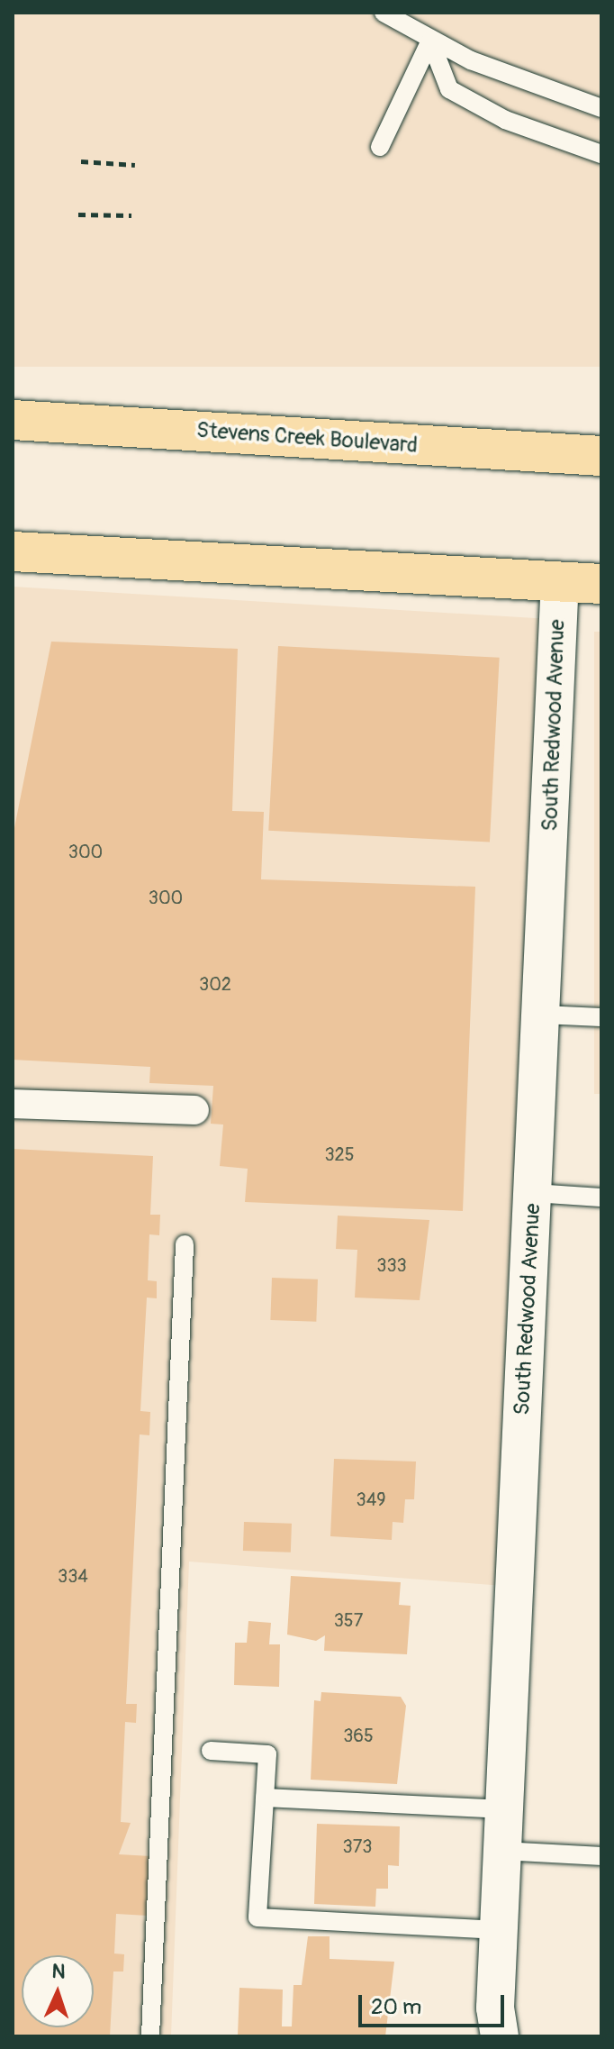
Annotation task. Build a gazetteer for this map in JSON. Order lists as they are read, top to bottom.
{
  "streets": {
    "main road": ["Stevens Creek Boulevard"],
    "street": ["South Redwood Avenue"]
  },
  "house_numbers": [
    "300",
    "300",
    "302",
    "325",
    "333",
    "349",
    "334",
    "357",
    "365",
    "373"
  ],
  "scale_bar": "20 m",
  "north": "top"
}
